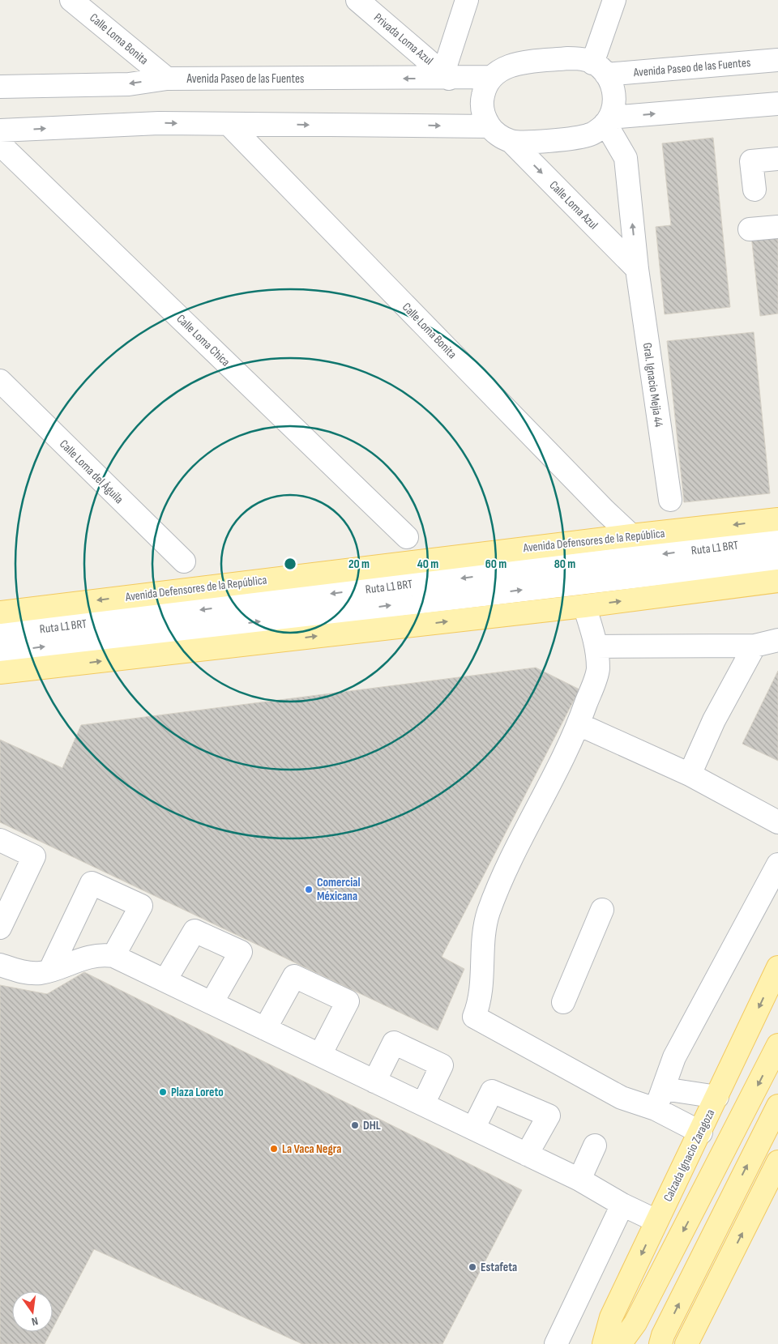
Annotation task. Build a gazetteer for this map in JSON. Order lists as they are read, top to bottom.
{
  "streets": {
    "main road": ["Avenida Defensores de la República", "Calzada Ignacio Zaragoza"],
    "street": [
      "Calle Loma Bonita",
      "Privada Loma Azul",
      "Avenida Paseo de las Fuentes",
      "Calle Loma Azul",
      "Calle Loma Chica",
      "Gral. Ignacio Mejia 44",
      "Calle Loma del Águila",
      "Ruta L1 BRT"
    ]
  },
  "crossings": [
    ["Calle Loma Bonita", "Avenida Paseo de las Fuentes"],
    ["Calle Loma Bonita", "Avenida Defensores de la República"],
    ["Privada Loma Azul", "Avenida Paseo de las Fuentes"],
    ["Avenida Paseo de las Fuentes", "Calle Loma Azul"],
    ["Avenida Paseo de las Fuentes", "Gral. Ignacio Mejia 44"],
    ["Calle Loma Azul", "Gral. Ignacio Mejia 44"]
  ],
  "one_way": ["Calle Loma Azul", "Gral. Ignacio Mejia 44"],
  "places": [
    "Comercial Méxicana",
    "Plaza Loreto",
    "DHL",
    "La Vaca Negra",
    "Estafeta"
  ],
  "north": "bottom",
  "rings": [
    "20 m",
    "40 m",
    "60 m",
    "80 m"
  ]
}
